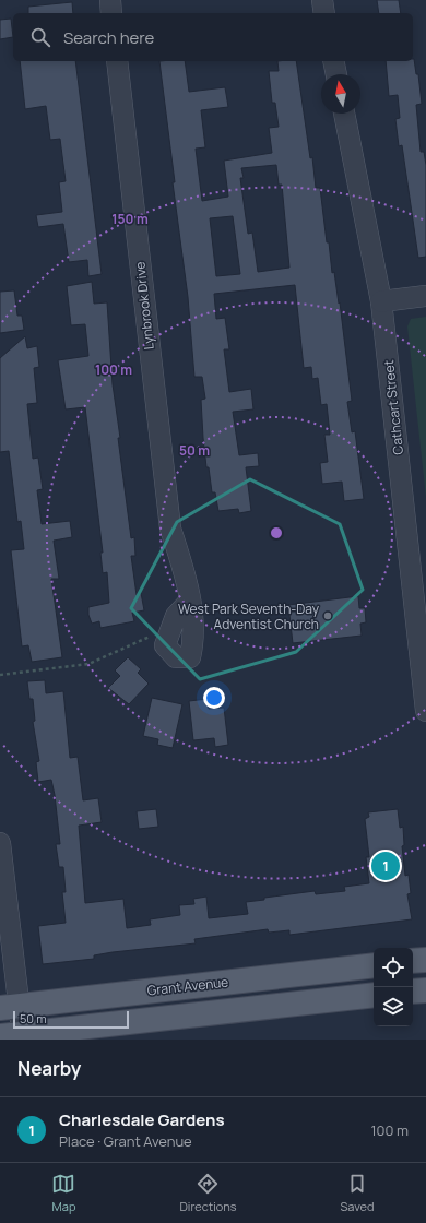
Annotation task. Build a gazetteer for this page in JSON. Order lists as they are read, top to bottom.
{
  "streets": {
    "main road": ["Grant Avenue"],
    "street": ["Lynbrook Drive", "Cathcart Street"]
  },
  "places": ["West Park Seventh-Day Adventist Church"],
  "scale_bar": "50 m",
  "north": "top",
  "page": {
    "search": "Search here",
    "pins": "1",
    "scale": "50 m",
    "heading": "Nearby",
    "list": [
      {
        "mark": "1",
        "name": "Charlesdale Gardens",
        "note": "Place · Grant Avenue",
        "value": "100 m"
      }
    ],
    "nav": ["Map", "Directions", "Saved"]
  },
  "rings": ["150 m", "100 m", "50 m"]
}
